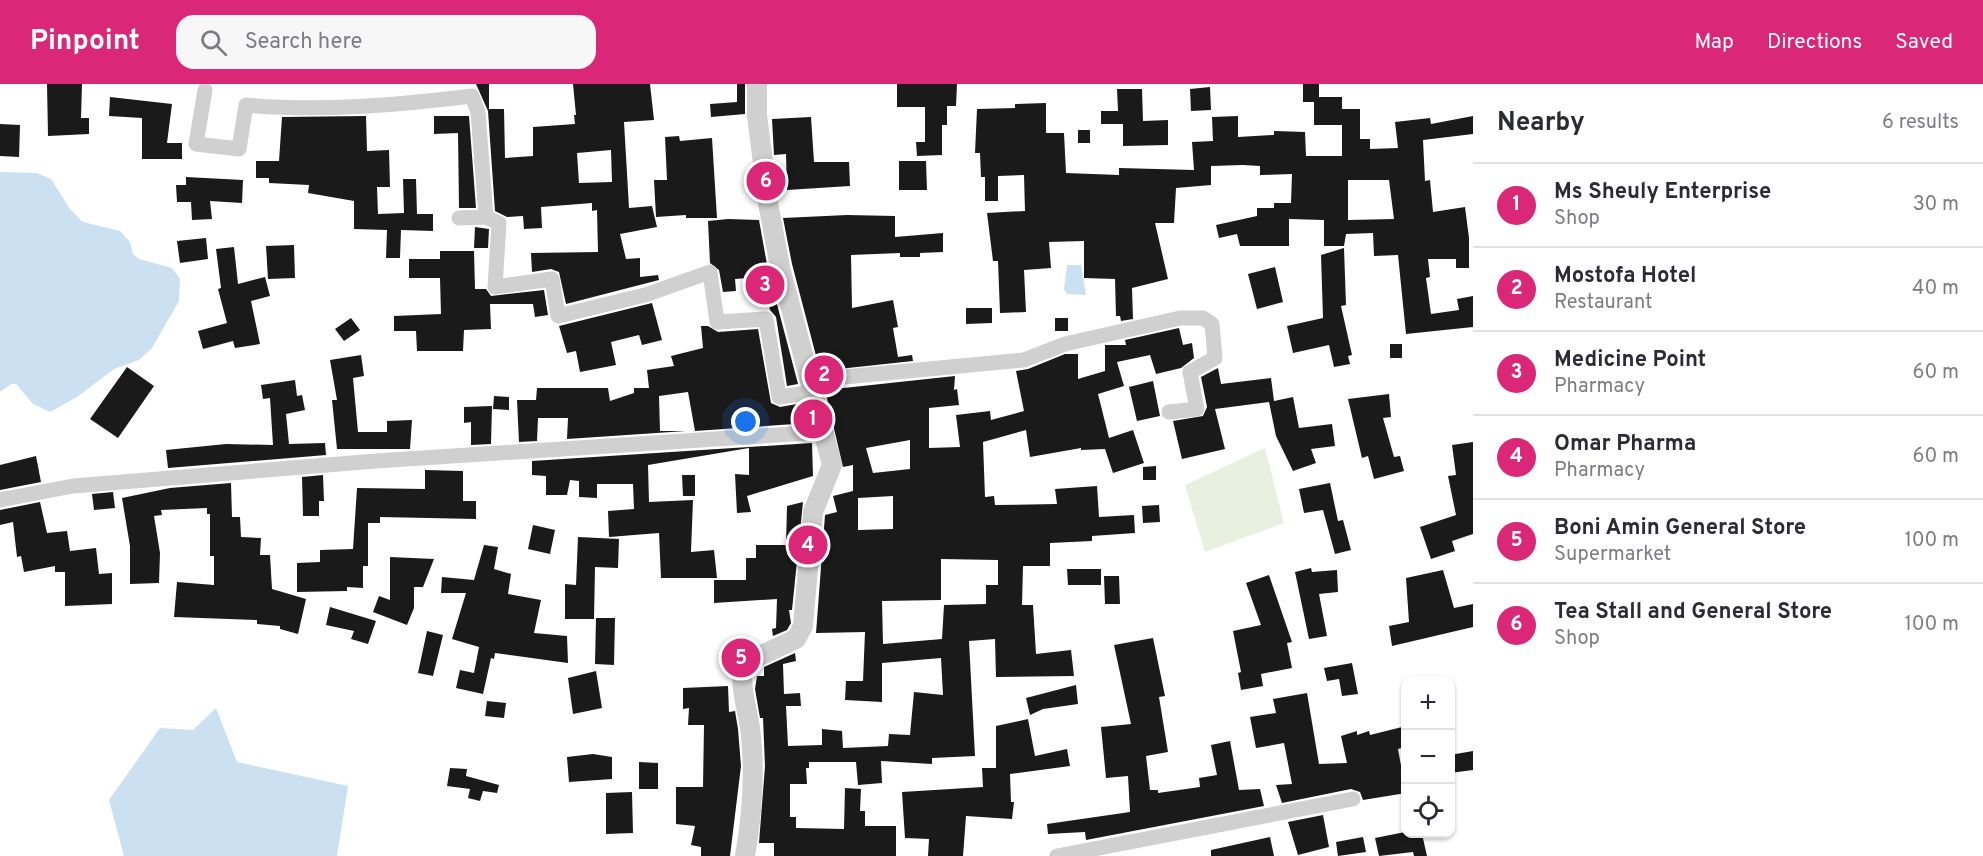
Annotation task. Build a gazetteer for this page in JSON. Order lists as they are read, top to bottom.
{
  "page": {
    "header": "Pinpoint",
    "search": "Search here",
    "nav": ["Map", "Directions", "Saved"],
    "heading": ["Nearby", "6 results"],
    "pins": [
      "6",
      "3",
      "2",
      "1",
      "4",
      "5"
    ],
    "list": [
      {
        "mark": "1",
        "name": "Ms Sheuly Enterprise",
        "note": "Shop",
        "value": "30 m"
      },
      {
        "mark": "2",
        "name": "Mostofa Hotel",
        "note": "Restaurant",
        "value": "40 m"
      },
      {
        "mark": "3",
        "name": "Medicine Point",
        "note": "Pharmacy",
        "value": "60 m"
      },
      {
        "mark": "4",
        "name": "Omar Pharma",
        "note": "Pharmacy",
        "value": "60 m"
      },
      {
        "mark": "5",
        "name": "Boni Amin General Store",
        "note": "Supermarket",
        "value": "100 m"
      },
      {
        "mark": "6",
        "name": "Tea Stall and General Store",
        "note": "Shop",
        "value": "100 m"
      }
    ],
    "map_buttons": ["+", "−"]
  }
}
